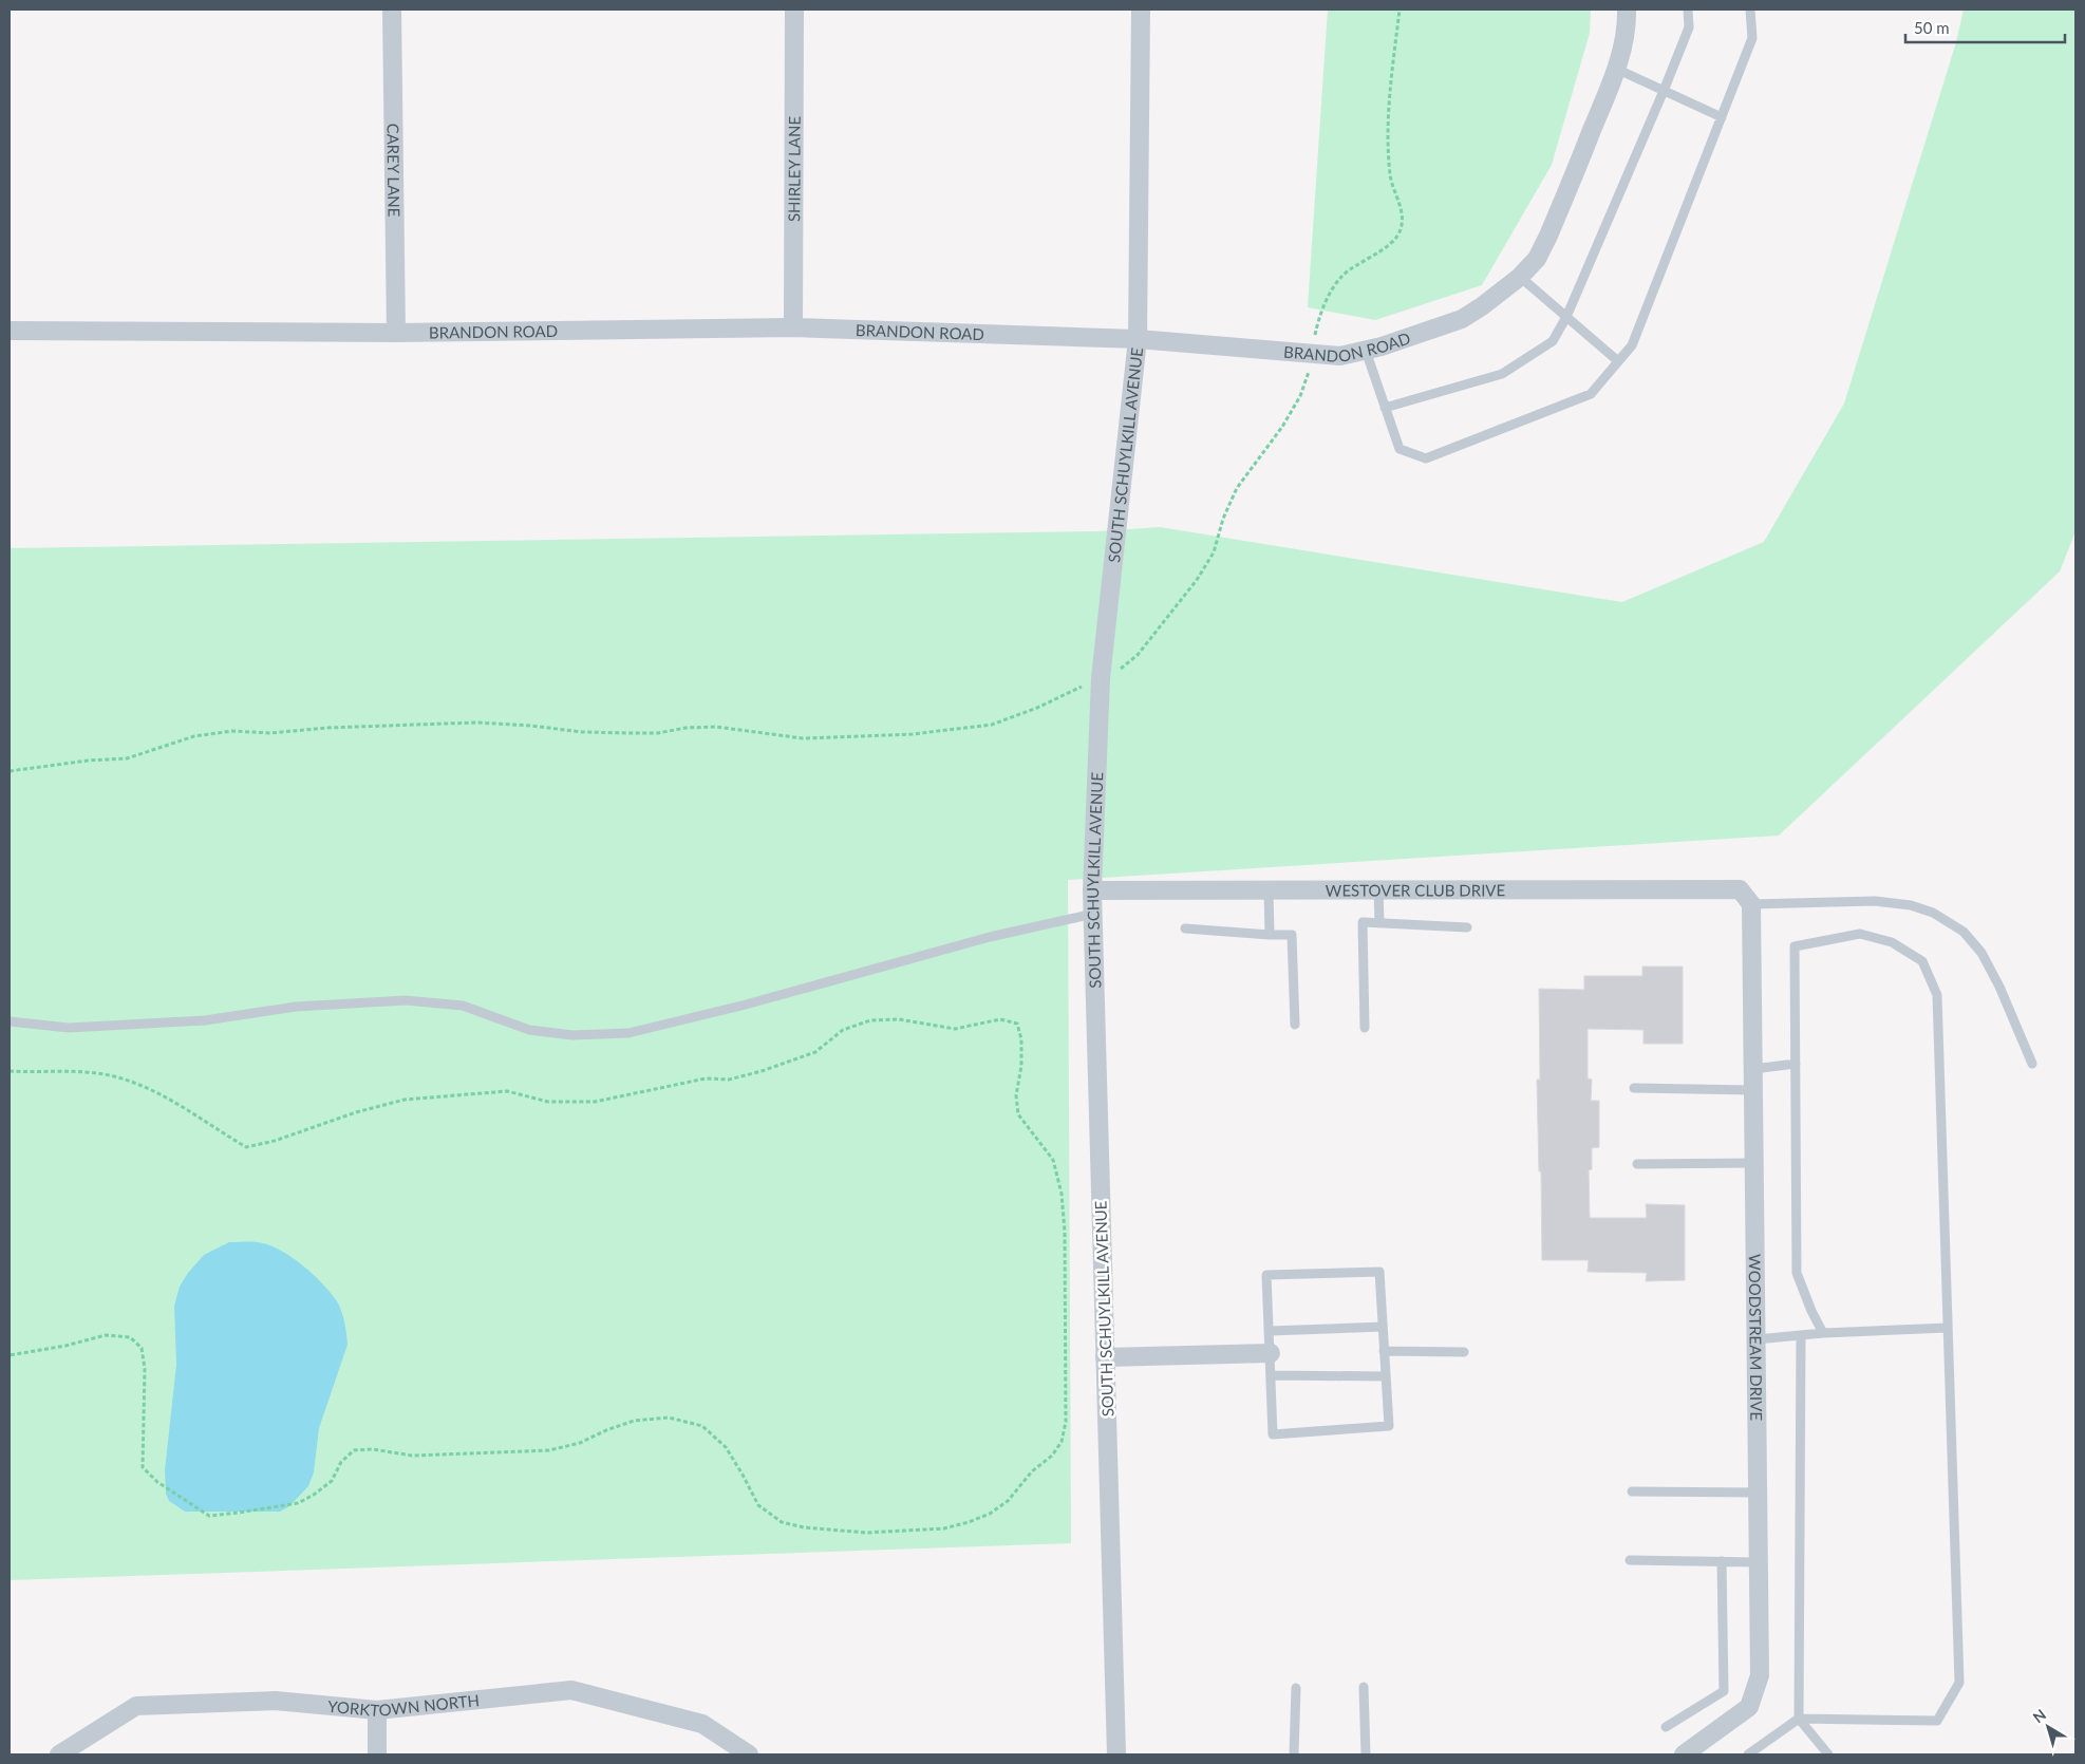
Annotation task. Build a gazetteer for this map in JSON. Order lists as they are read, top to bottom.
{
  "streets": {
    "street": [
      "SHIRLEY LANE",
      "CAREY LANE",
      "BRANDON ROAD",
      "SOUTH SCHUYLKILL AVENUE",
      "WESTOVER CLUB DRIVE",
      "WOODSTREAM DRIVE",
      "YORKTOWN NORTH"
    ]
  },
  "crossings": [
    ["SHIRLEY LANE", "BRANDON ROAD"],
    ["CAREY LANE", "BRANDON ROAD"],
    ["BRANDON ROAD", "SOUTH SCHUYLKILL AVENUE"],
    ["SOUTH SCHUYLKILL AVENUE", "WESTOVER CLUB DRIVE"],
    ["WESTOVER CLUB DRIVE", "WOODSTREAM DRIVE"]
  ],
  "scale_bar": "50 m",
  "north": "top left"
}
